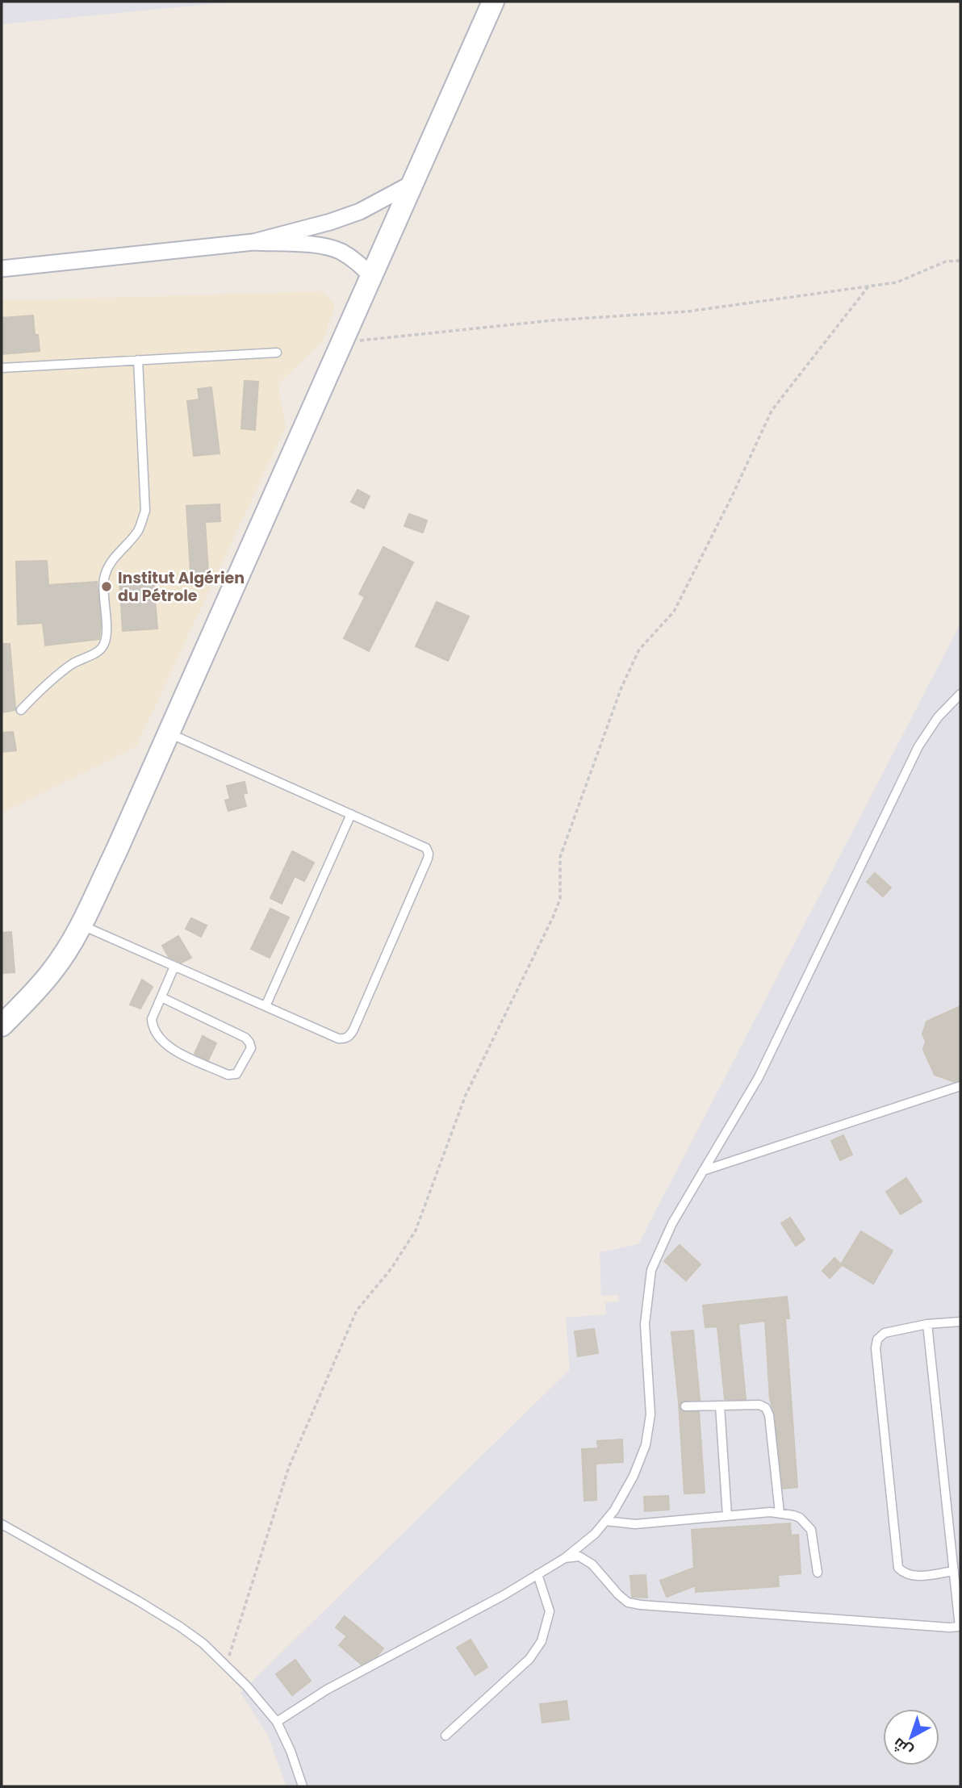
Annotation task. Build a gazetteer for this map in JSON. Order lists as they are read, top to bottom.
{
  "places": ["Institut Algérien du Pétrole"],
  "north": "bottom left"
}
